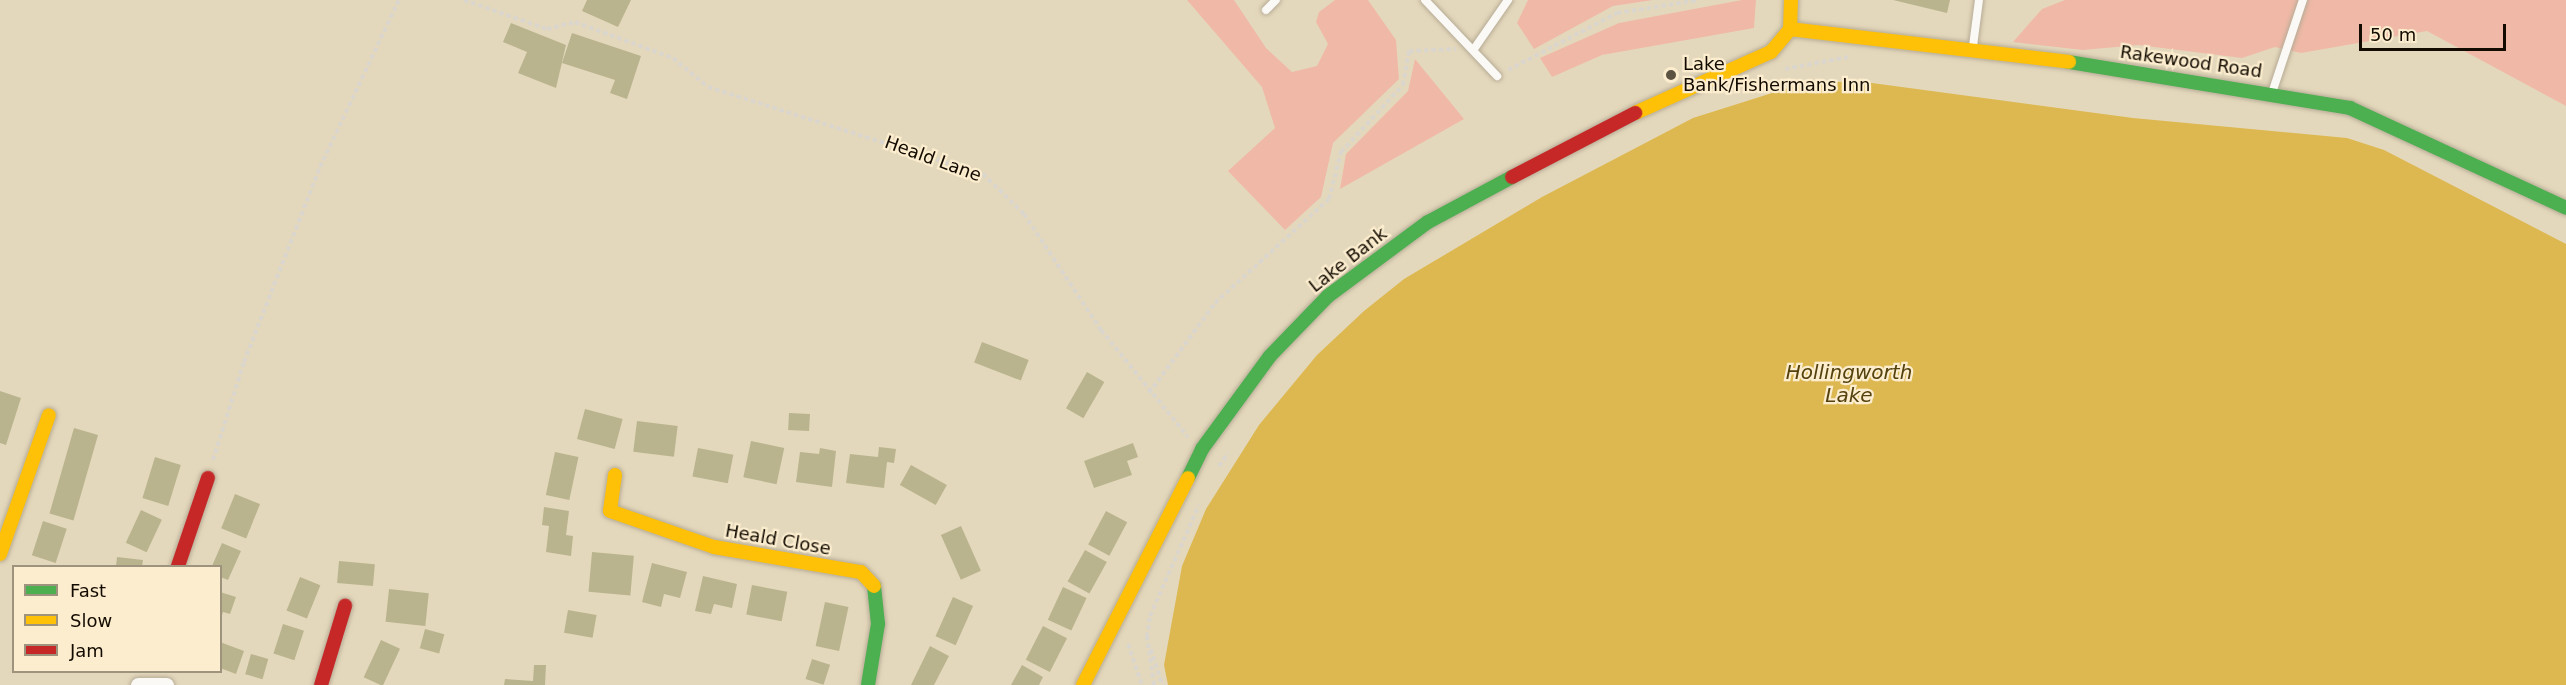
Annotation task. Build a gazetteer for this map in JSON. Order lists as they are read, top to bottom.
{
  "streets": {
    "street": ["Rakewood Road", "Lake Bank", "Heald Close"],
    "path": ["Heald Lane"]
  },
  "crossings": [
    ["Rakewood Road", "Lake Bank"]
  ],
  "water": ["Hollingworth Lake"],
  "places": ["Lake Bank/Fishermans Inn"],
  "legend": ["Fast", "Slow", "Jam"],
  "scale_bar": "50 m"
}
